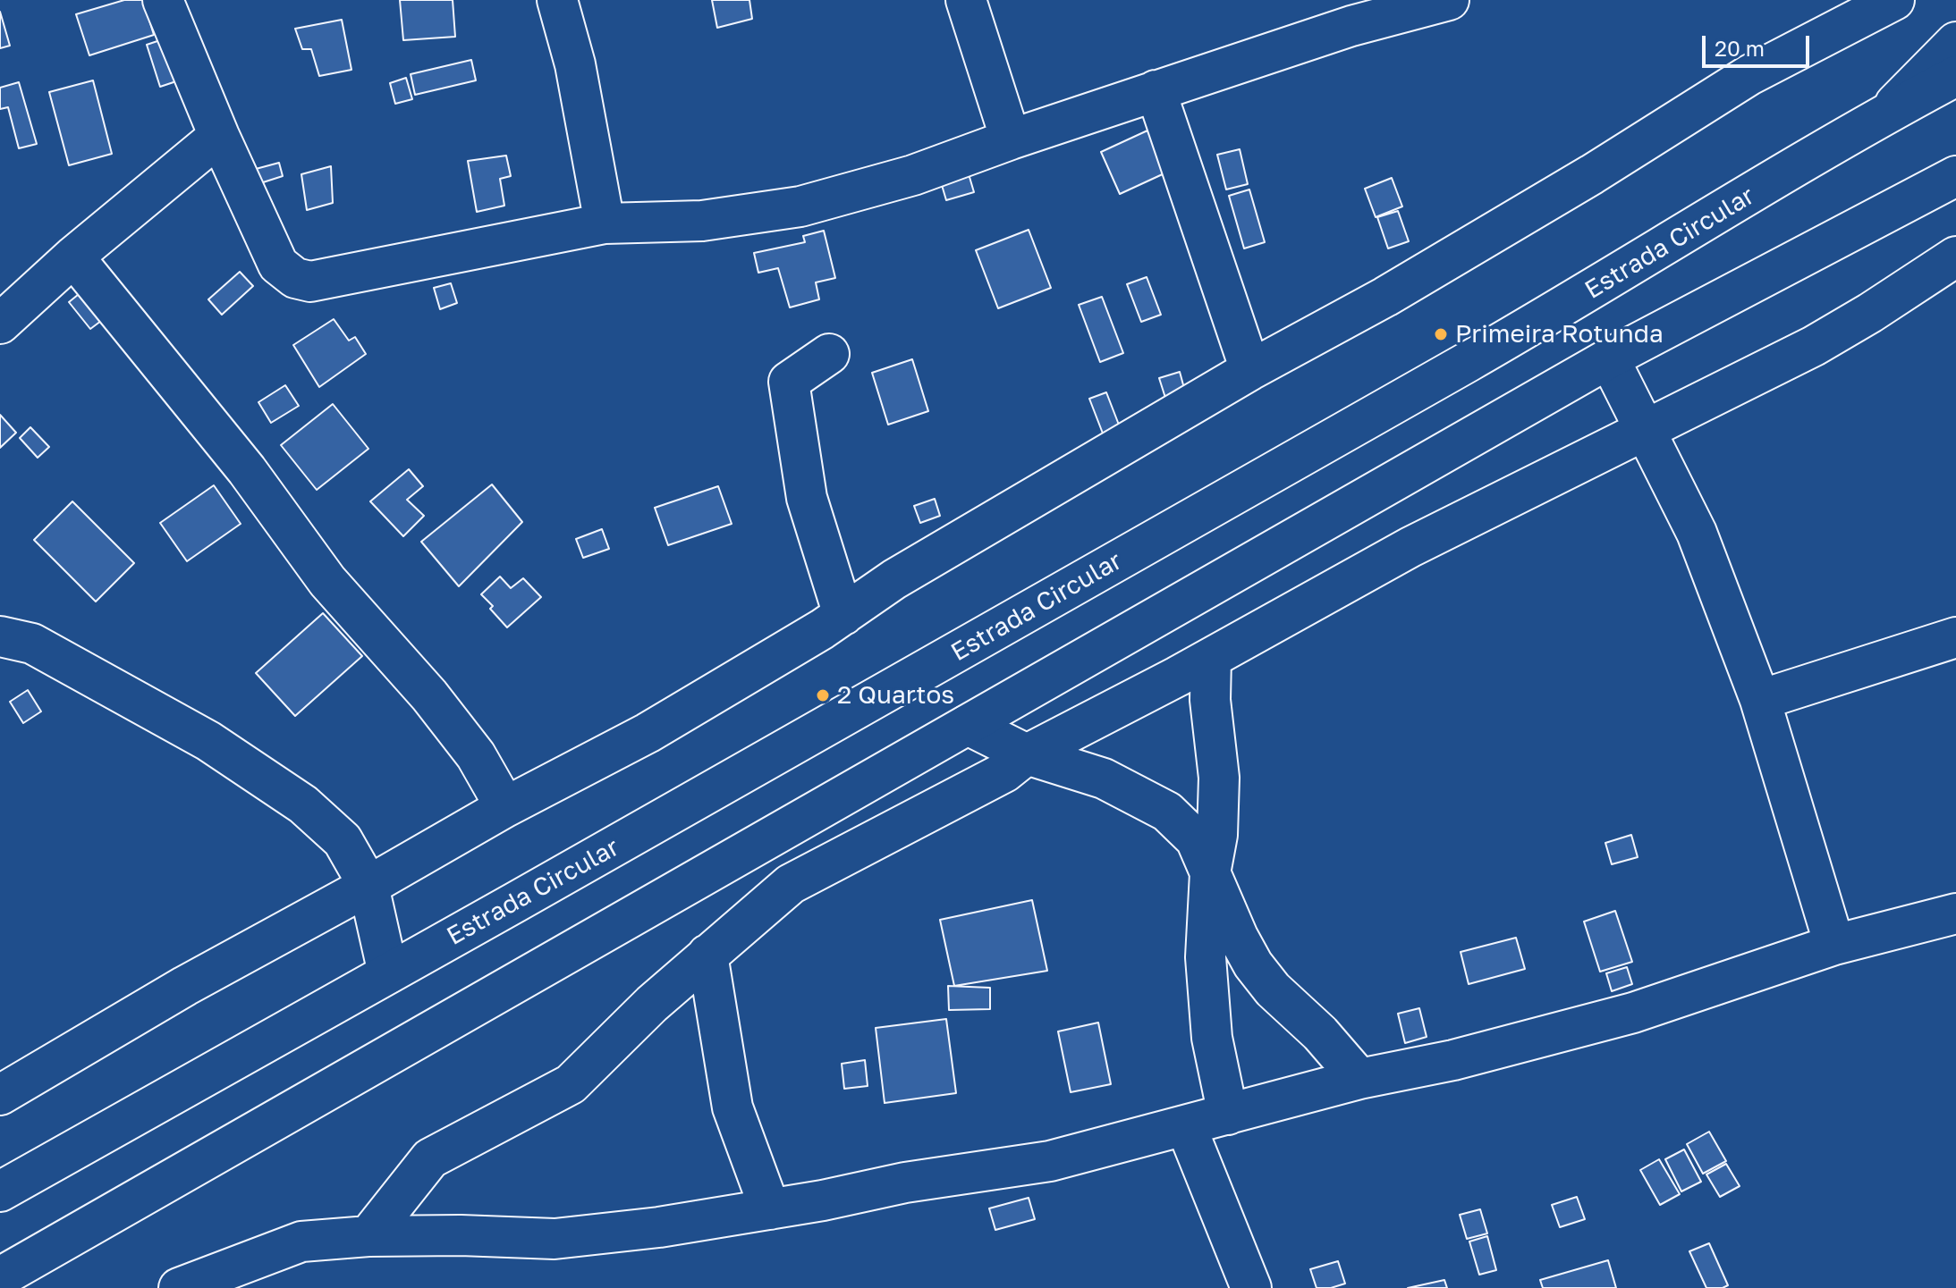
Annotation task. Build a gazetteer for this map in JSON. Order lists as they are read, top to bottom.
{
  "streets": {
    "street": ["Estrada Circular"]
  },
  "places": ["Primeira Rotunda", "2 Quartos"],
  "scale_bar": "20 m"
}
